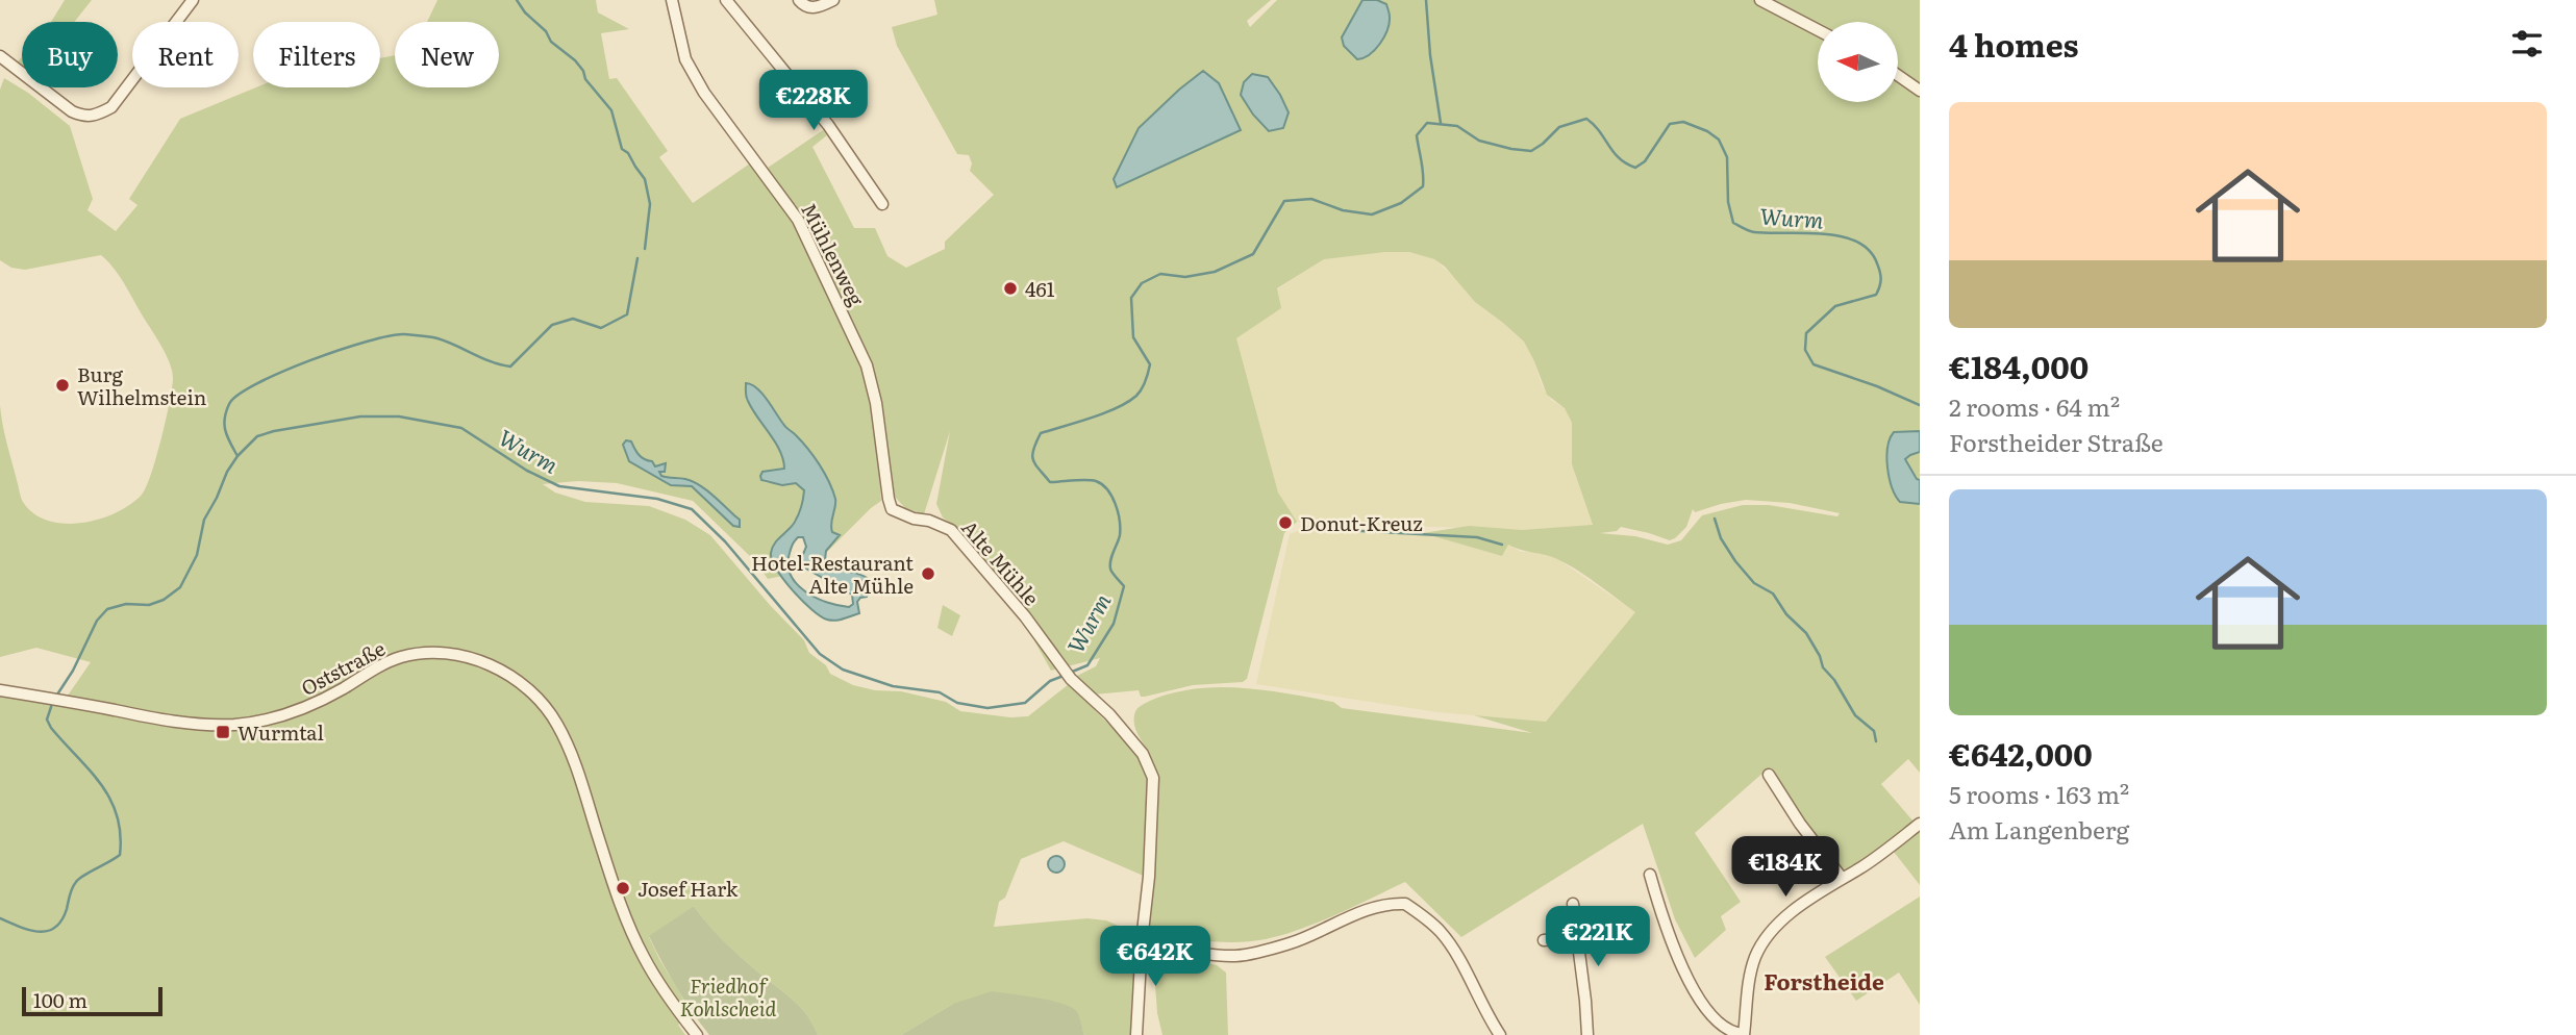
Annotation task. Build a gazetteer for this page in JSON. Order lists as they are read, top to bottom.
{
  "streets": {
    "street": ["Mühlenweg", "Alte Mühle", "Oststraße"]
  },
  "crossings": [
    ["Mühlenweg", "Alte Mühle"]
  ],
  "districts": ["Forstheide"],
  "water": ["Wurm"],
  "parks": ["Friedhof Kohlscheid"],
  "places": {
    "other": [
      "461",
      "Burg Wilhelmstein",
      "Donut-Kreuz",
      "Hotel-Restaurant Alte Mühle",
      "Josef Hark"
    ],
    "transit": ["Wurmtal"]
  },
  "scale_bar": "100 m",
  "north": "left",
  "page": {
    "heading": "4 homes",
    "chip": [
      "Buy",
      "Rent",
      "Filters",
      "New"
    ],
    "price": [
      "€228K",
      "€184K",
      "€221K",
      "€642K"
    ],
    "list": [
      {
        "name": "€184,000",
        "note": "2 rooms · 64 m² · Forstheider Straße"
      },
      {
        "name": "€642,000",
        "note": "5 rooms · 163 m² · Am Langenberg"
      }
    ],
    "scale": "100 m"
  }
}
